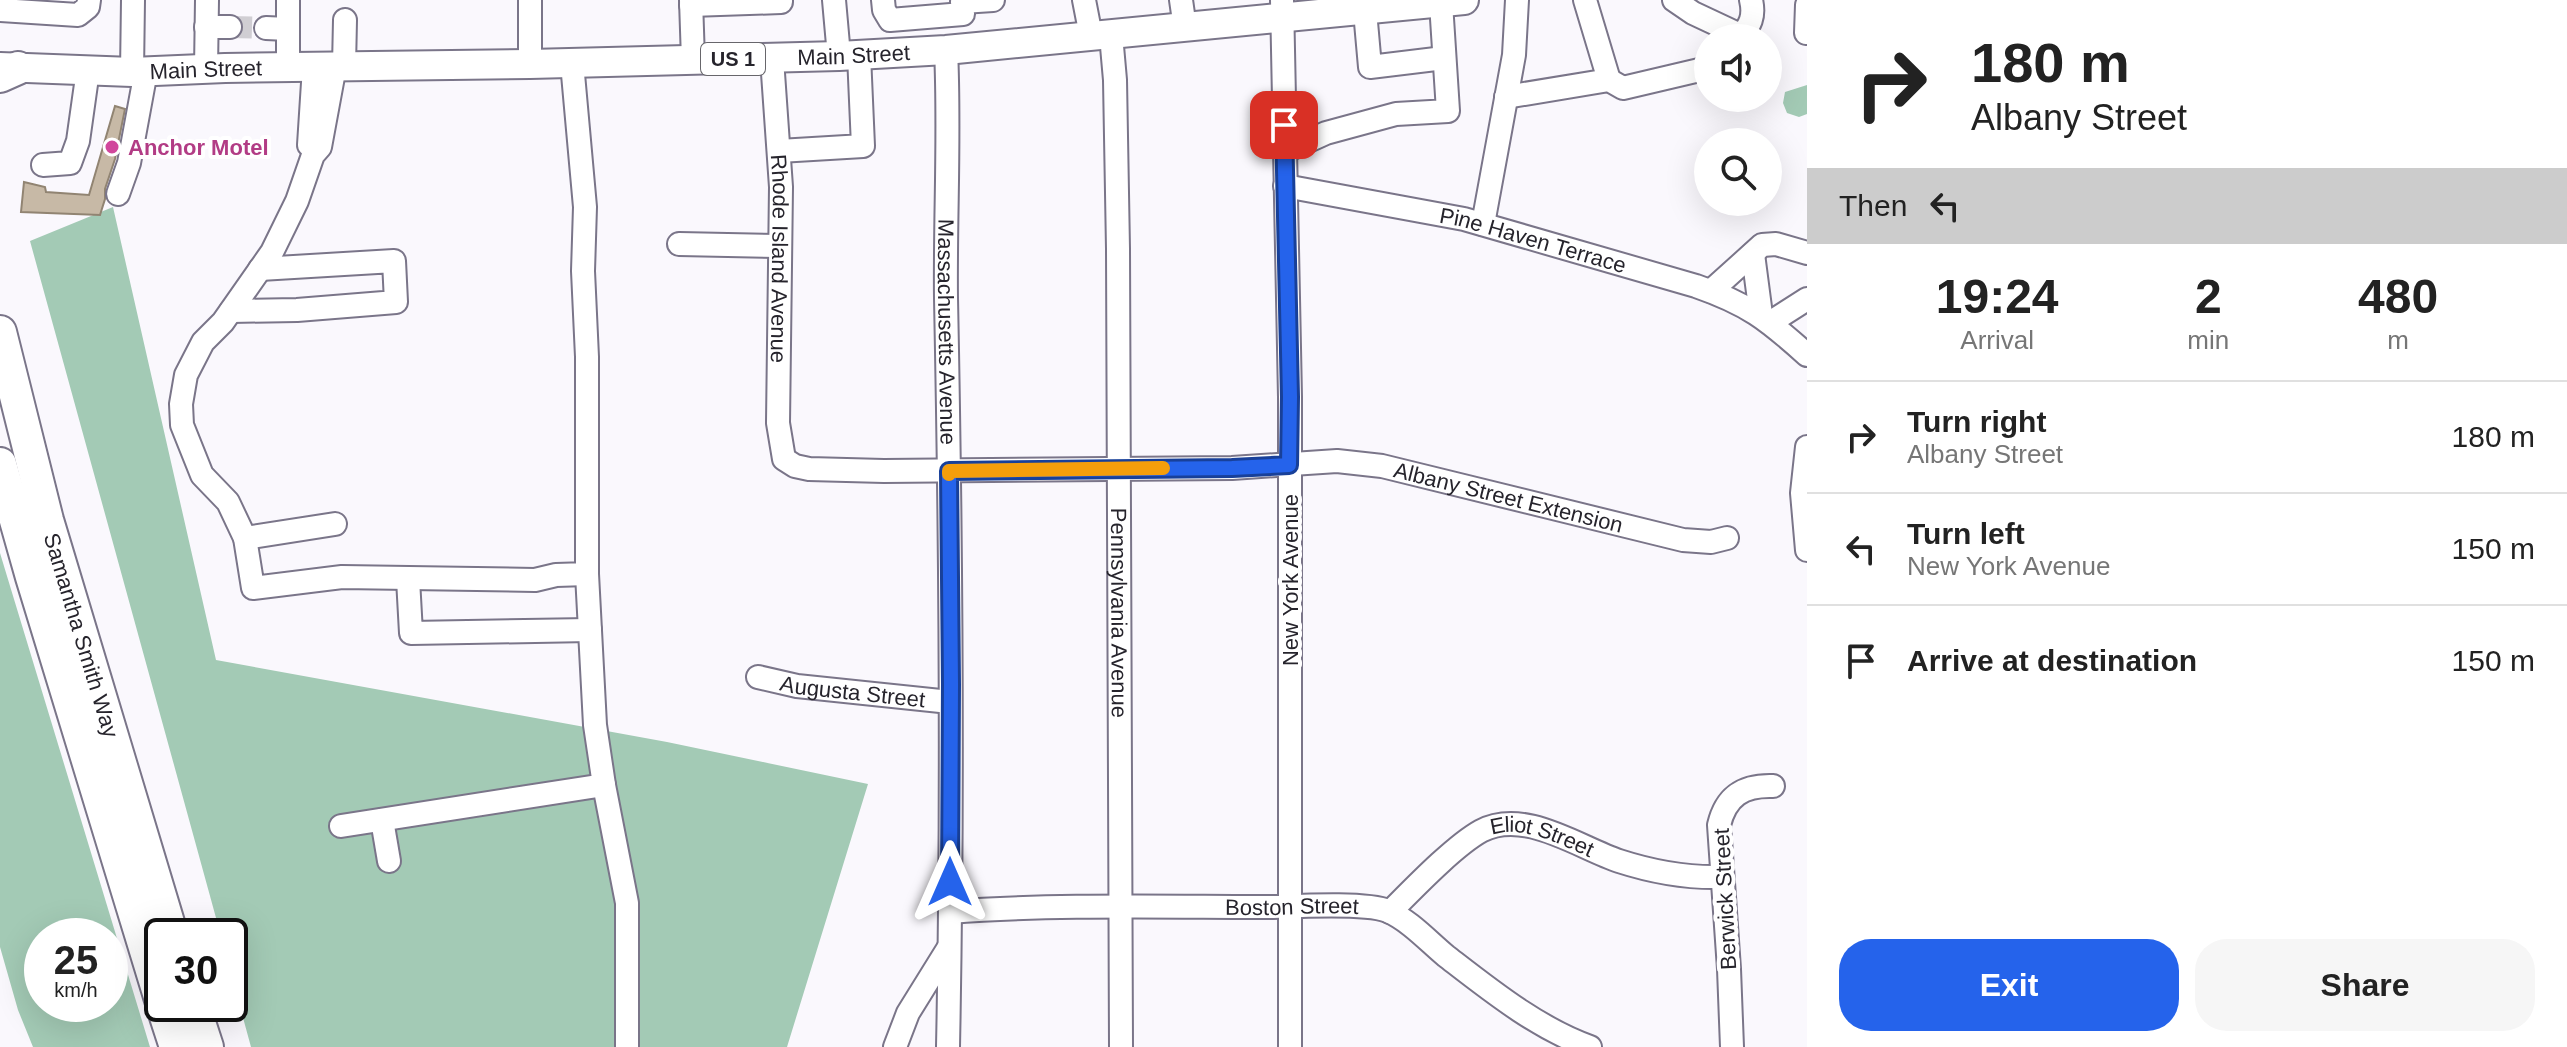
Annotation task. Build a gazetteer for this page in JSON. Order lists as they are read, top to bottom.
{
  "streets": {
    "highway": ["Samantha Smith Way"],
    "main road": ["Main Street", "US 1"],
    "street": [
      "Pine Haven Terrace",
      "Rhode Island Avenue",
      "Massachusetts Avenue",
      "Albany Street Extension",
      "New York Avenue",
      "Pennsylvania Avenue",
      "Augusta Street",
      "Eliot Street",
      "Berwick Street",
      "Boston Street"
    ]
  },
  "crossings": [
    ["Main Street", "Rhode Island Avenue"],
    ["Main Street", "Massachusetts Avenue"],
    ["Main Street", "New York Avenue"],
    ["Main Street", "Pennsylvania Avenue"],
    ["Pine Haven Terrace", "New York Avenue"],
    ["Rhode Island Avenue", "Albany Street Extension"],
    ["Massachusetts Avenue", "Albany Street Extension"],
    ["Massachusetts Avenue", "Augusta Street"],
    ["Massachusetts Avenue", "Boston Street"],
    ["Albany Street Extension", "New York Avenue"],
    ["Albany Street Extension", "Pennsylvania Avenue"],
    ["New York Avenue", "Boston Street"],
    ["Pennsylvania Avenue", "Boston Street"],
    ["Eliot Street", "Berwick Street"],
    ["Eliot Street", "Boston Street"]
  ],
  "places": ["Anchor Motel"],
  "page": {
    "turn": ["180 m", "Albany Street"],
    "then": "Then",
    "eta": [
      "19:24",
      "Arrival",
      "2",
      "min",
      "480",
      "m"
    ],
    "list": [
      {
        "name": "Turn right",
        "note": "Albany Street",
        "value": "180 m"
      },
      {
        "name": "Turn left",
        "note": "New York Avenue",
        "value": "150 m"
      },
      {
        "name": "Arrive at destination",
        "value": "150 m"
      }
    ],
    "speed": "25 km/h",
    "limit": "30",
    "buttons": ["Exit", "Share"]
  }
}
